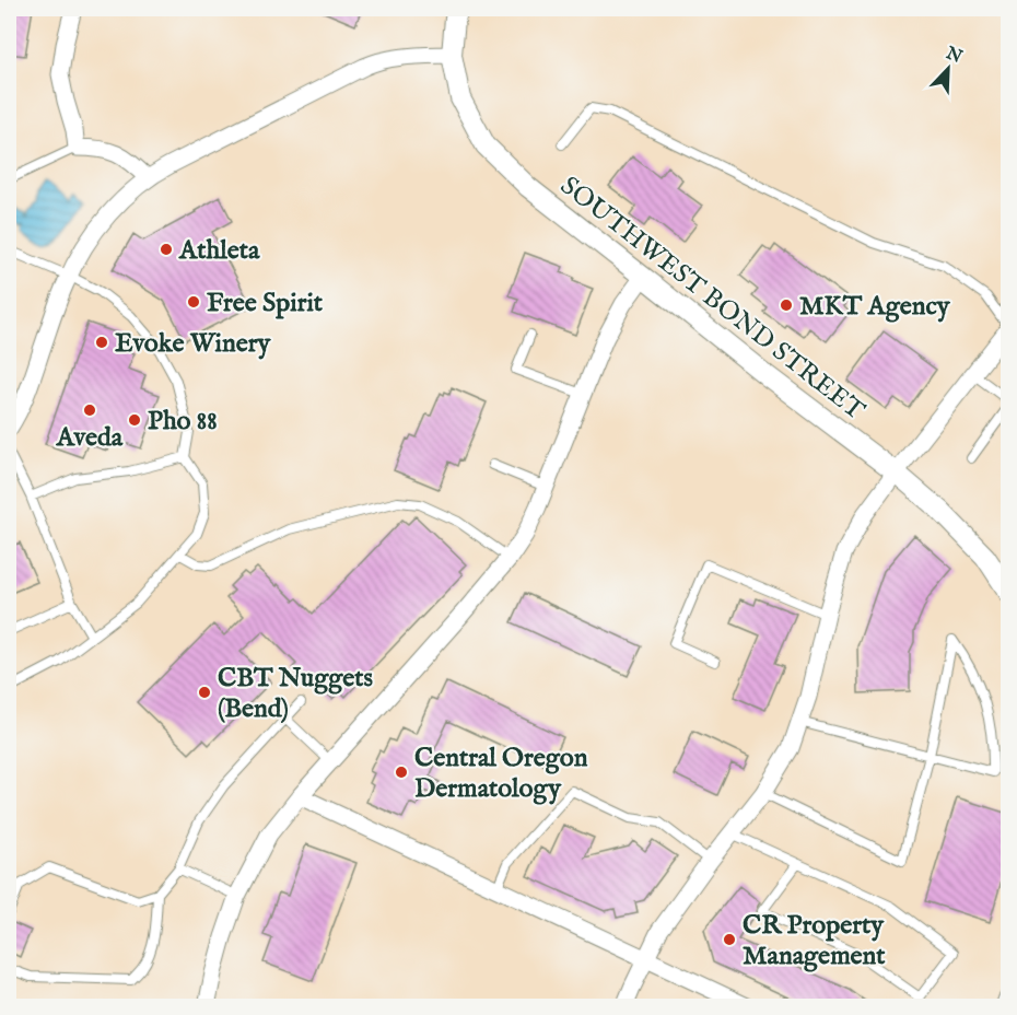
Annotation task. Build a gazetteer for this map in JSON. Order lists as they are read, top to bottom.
{
  "streets": {
    "street": ["SOUTHWEST BOND STREET"]
  },
  "places": [
    "Athleta",
    "Free Spirit",
    "MKT Agency",
    "Evoke Winery",
    "Aveda",
    "Pho 88",
    "CBT Nuggets (Bend)",
    "Central Oregon Dermatology",
    "CR Property Management"
  ],
  "north": "top right"
}
